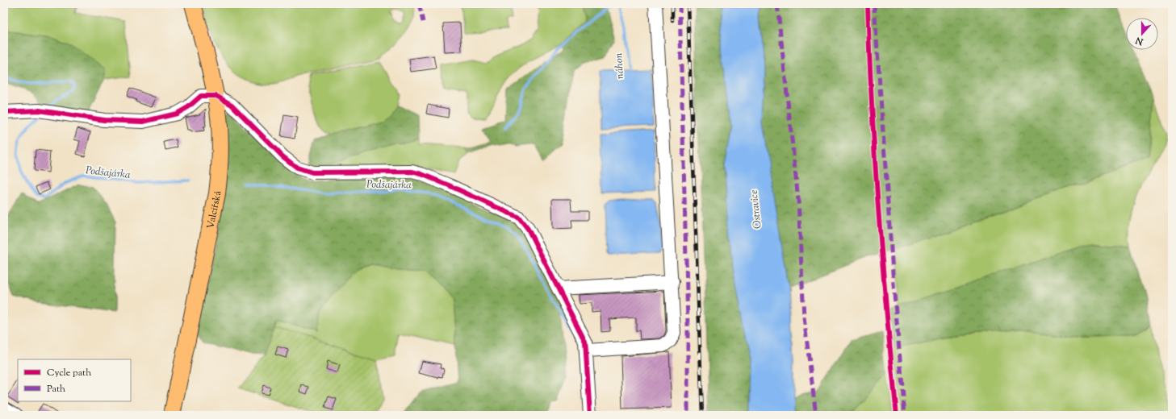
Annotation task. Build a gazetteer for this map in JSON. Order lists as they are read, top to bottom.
{
  "streets": {
    "main road": ["Valcířská"]
  },
  "water": ["náhon", "Podšajárka", "Ostravice"],
  "legend": ["Cycle path", "Path"],
  "north": "bottom"
}
